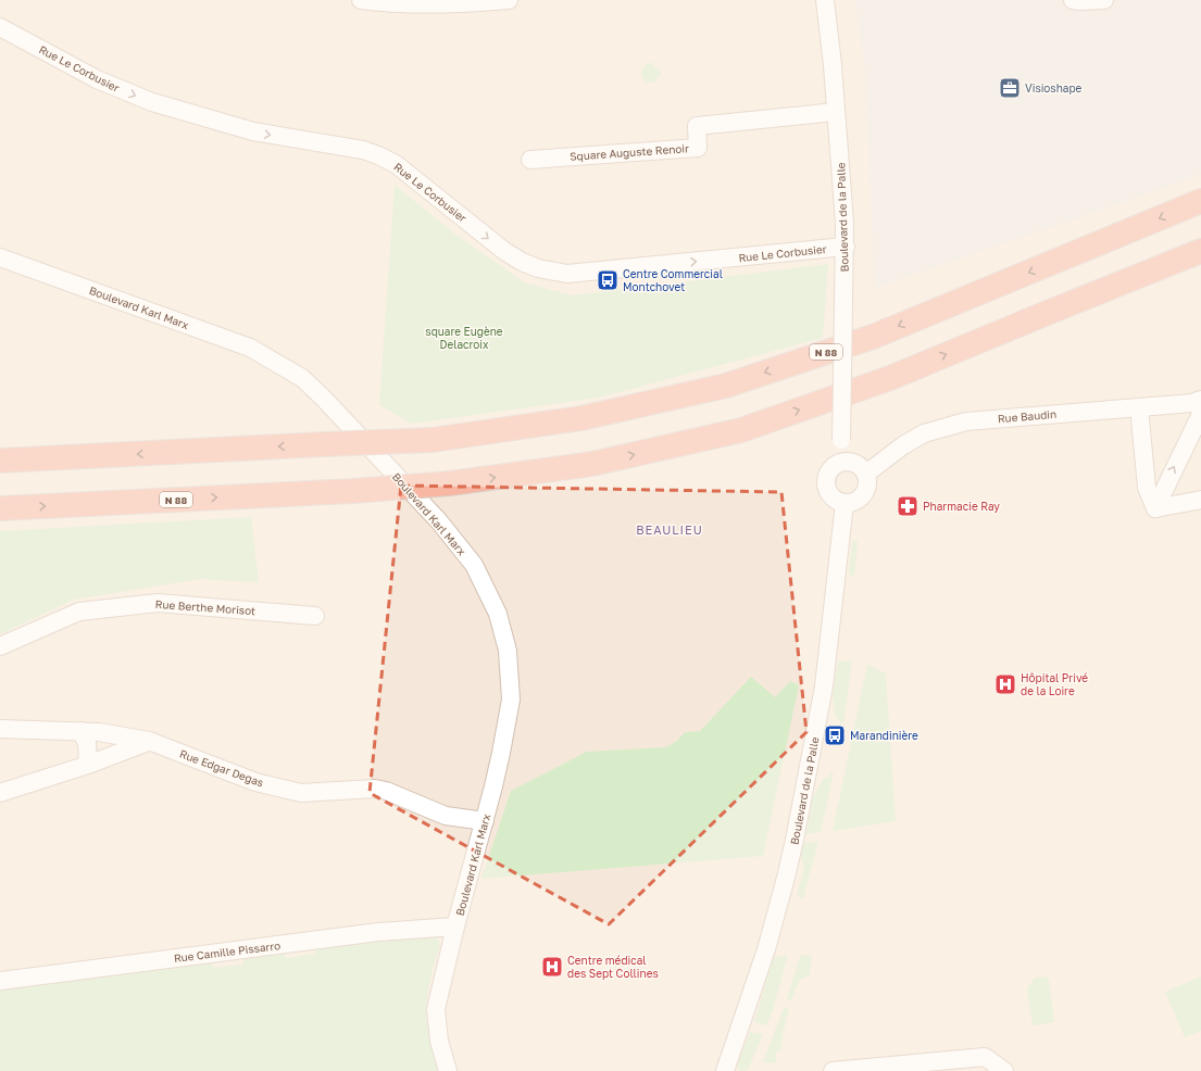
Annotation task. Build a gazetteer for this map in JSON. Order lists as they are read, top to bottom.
{
  "streets": {
    "highway": ["N 88"],
    "street": [
      "Rue Le Corbusier",
      "Square Auguste Renoir",
      "Boulevard de la Palle",
      "Boulevard Karl Marx",
      "Rue Baudin",
      "Rue Berthe Morisot",
      "Rue Edgar Degas",
      "Rue Camille Pissarro"
    ]
  },
  "crossings": [
    ["Rue Le Corbusier", "Boulevard de la Palle"],
    ["Square Auguste Renoir", "Boulevard de la Palle"],
    ["Boulevard de la Palle", "Rue Baudin"],
    ["Boulevard Karl Marx", "Rue Edgar Degas"],
    ["Boulevard Karl Marx", "Rue Camille Pissarro"]
  ],
  "one_way": ["Rue Le Corbusier"],
  "districts": ["BEAULIEU"],
  "parks": ["square Eugène Delacroix"],
  "places": {
    "office": ["Visioshape"],
    "bus stop": ["Centre Commercial Montchovet", "Marandinière"],
    "pharmacy": ["Pharmacie Ray"],
    "hospital": ["Hôpital Privé de la Loire", "Centre médical des Sept Collines"]
  }
}
